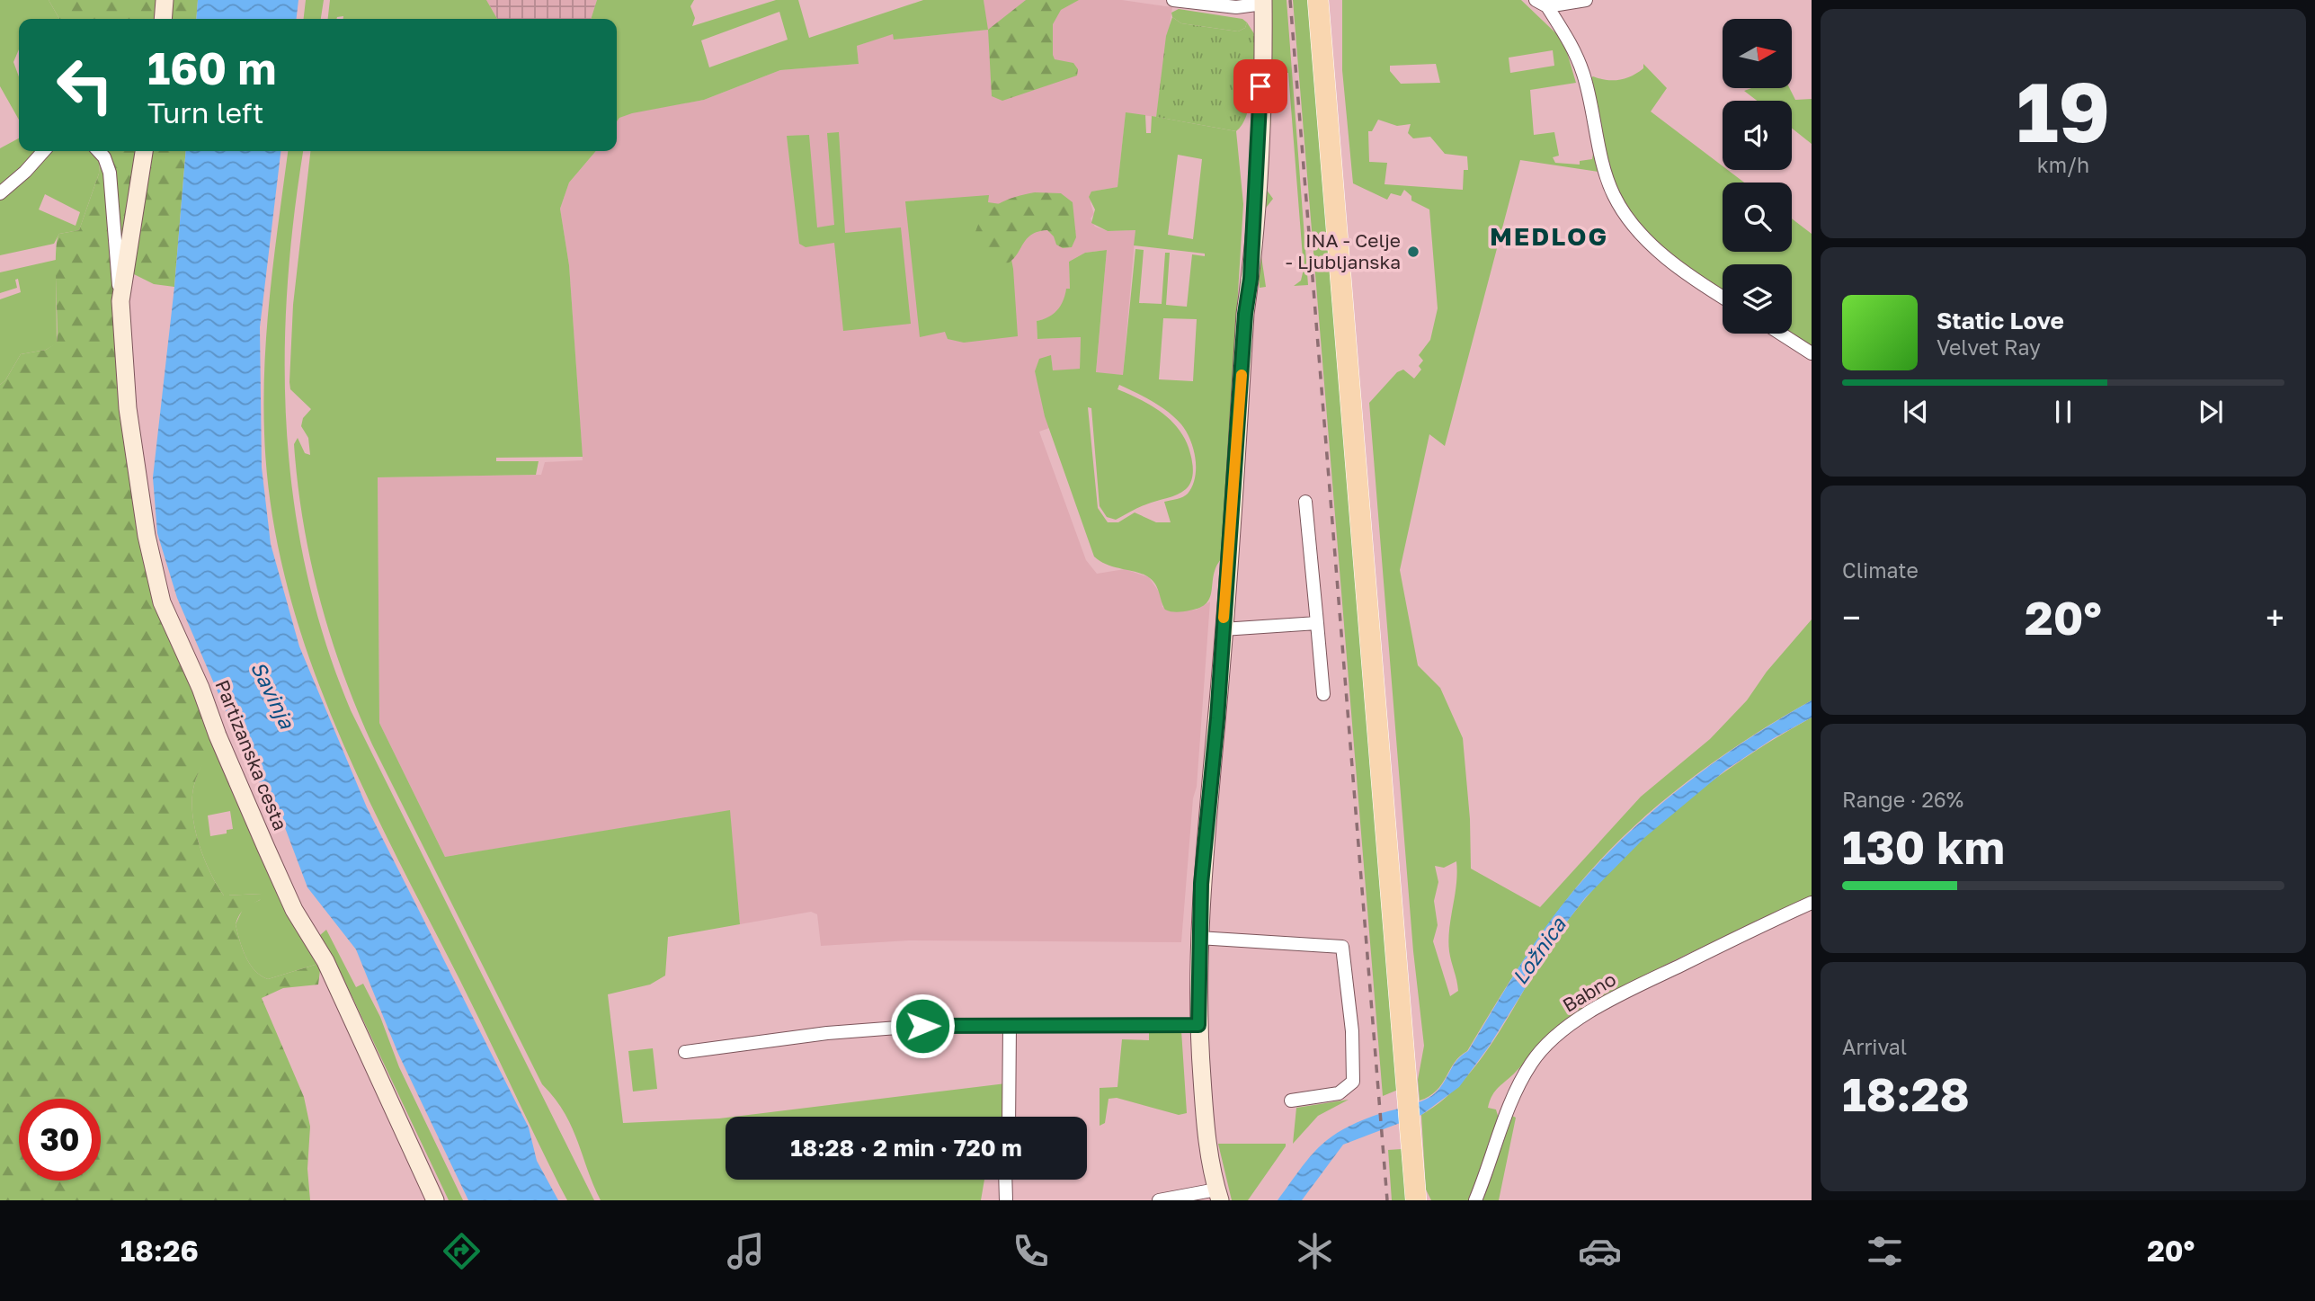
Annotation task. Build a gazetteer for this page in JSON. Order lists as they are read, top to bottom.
{
  "streets": {
    "street": ["Partizanska cesta", "Babno"]
  },
  "districts": ["MEDLOG"],
  "water": ["Savinja", "Ložnica"],
  "places": ["INA - Celje - Ljubljanska"],
  "north": "right",
  "page": {
    "tile": [
      ["19", "km/h"],
      "Climate",
      ["Range · 26%", "130 km"],
      ["Arrival", "18:28"]
    ],
    "turn": ["160 m", "Turn left"],
    "song": ["Static Love", "Velvet Ray"],
    "heat": ["−", "20°", "+"],
    "limit": "30",
    "trip": "18:28 · 2 min · 720 m",
    "tabs": ["18:26", "20°"]
  }
}
